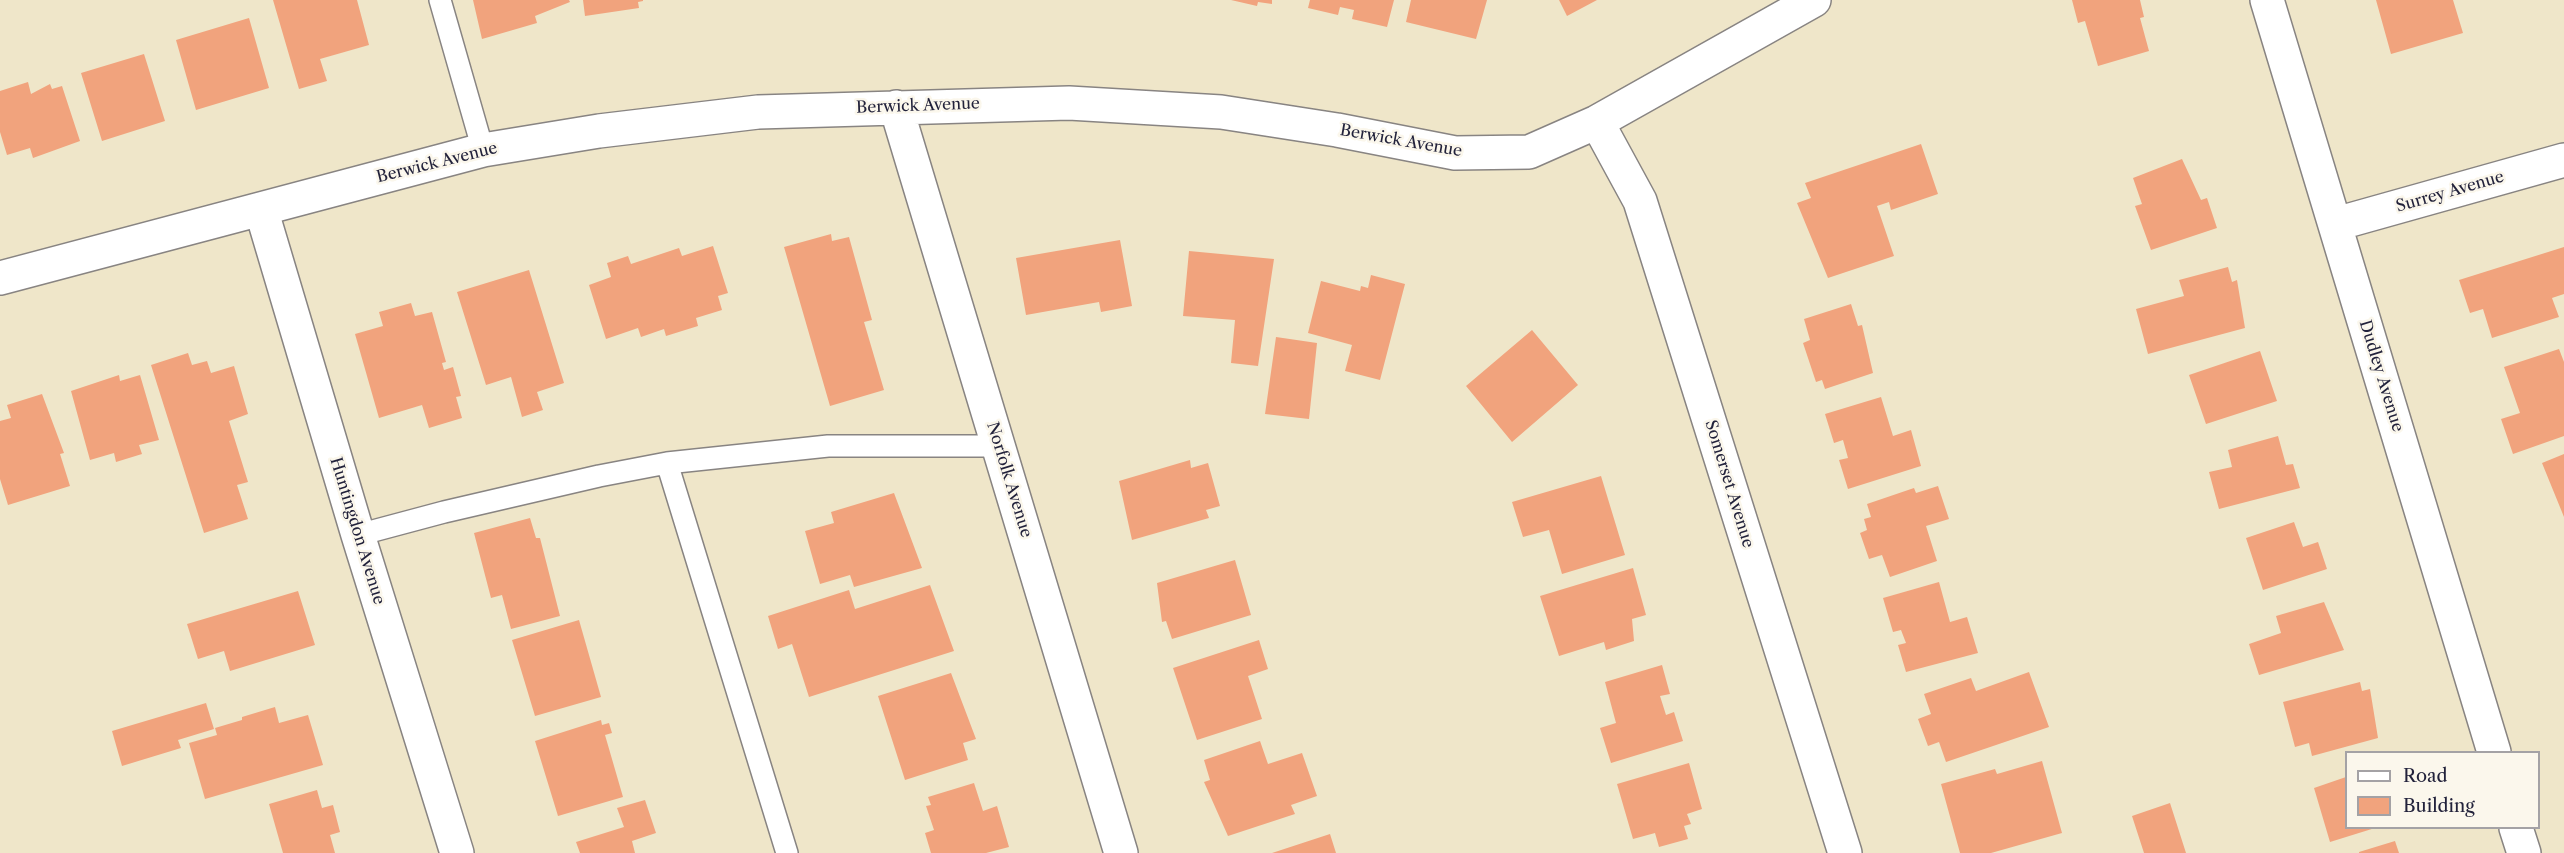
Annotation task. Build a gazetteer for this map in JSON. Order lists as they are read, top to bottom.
{
  "streets": {
    "street": [
      "Berwick Avenue",
      "Surrey Avenue",
      "Dudley Avenue",
      "Norfolk Avenue",
      "Somerset Avenue",
      "Huntingdon Avenue"
    ]
  },
  "crossings": [
    ["Berwick Avenue", "Norfolk Avenue"],
    ["Berwick Avenue", "Somerset Avenue"],
    ["Berwick Avenue", "Huntingdon Avenue"],
    ["Surrey Avenue", "Dudley Avenue"]
  ],
  "legend": ["Road", "Building"]
}
